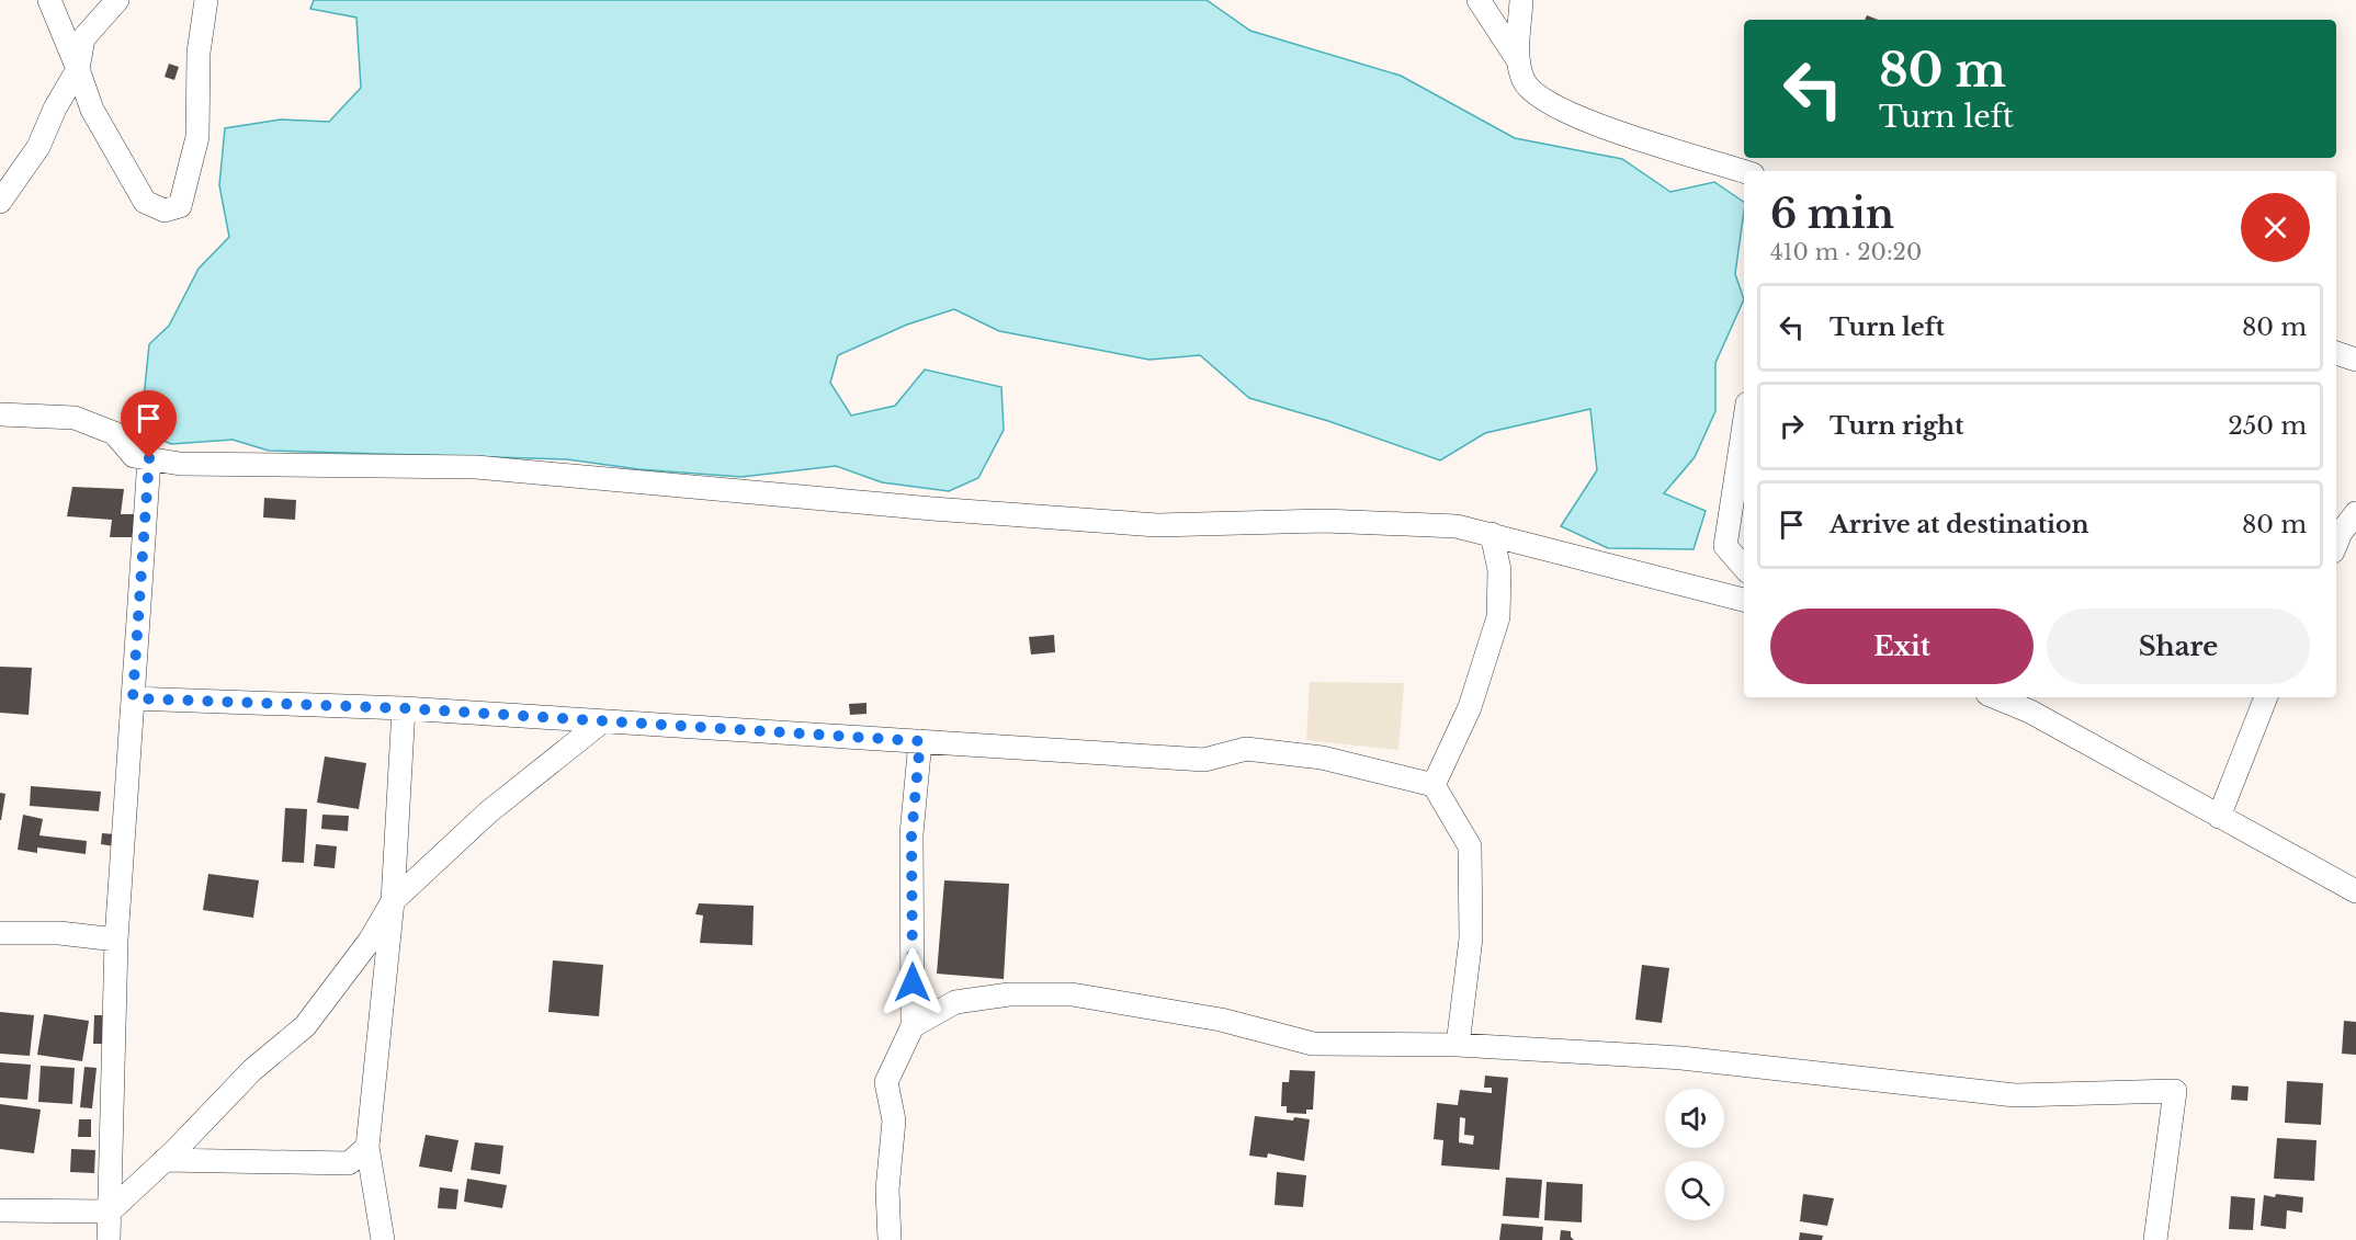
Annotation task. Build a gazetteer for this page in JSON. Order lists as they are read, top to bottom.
{
  "page": {
    "turn": ["80 m", "Turn left"],
    "heading": ["6 min", "410 m · 20:20"],
    "list": [
      {
        "name": "Turn left",
        "value": "80 m"
      },
      {
        "name": "Turn right",
        "value": "250 m"
      },
      {
        "name": "Arrive at destination",
        "value": "80 m"
      }
    ],
    "buttons": ["Exit", "Share"]
  }
}
